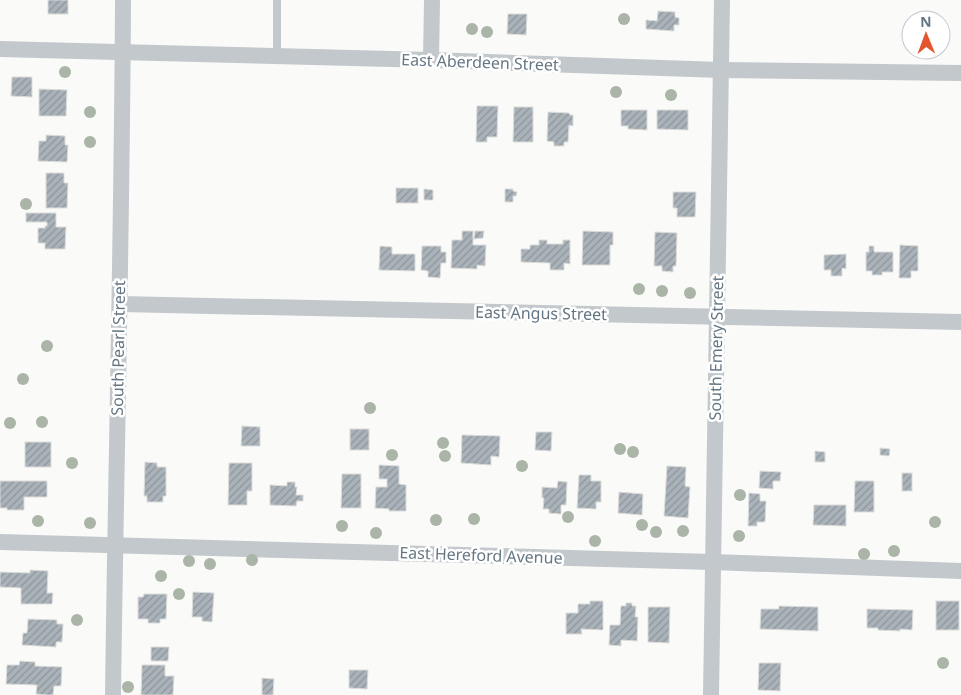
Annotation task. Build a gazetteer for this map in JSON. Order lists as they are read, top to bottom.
{
  "streets": {
    "street": [
      "East Aberdeen Street",
      "East Angus Street",
      "South Pearl Street",
      "South Emery Street",
      "East Hereford Avenue"
    ]
  },
  "crossings": [
    ["East Aberdeen Street", "South Pearl Street"],
    ["East Aberdeen Street", "South Emery Street"],
    ["East Angus Street", "South Pearl Street"],
    ["East Angus Street", "South Emery Street"],
    ["South Pearl Street", "East Hereford Avenue"],
    ["South Emery Street", "East Hereford Avenue"]
  ],
  "north": "top"
}
